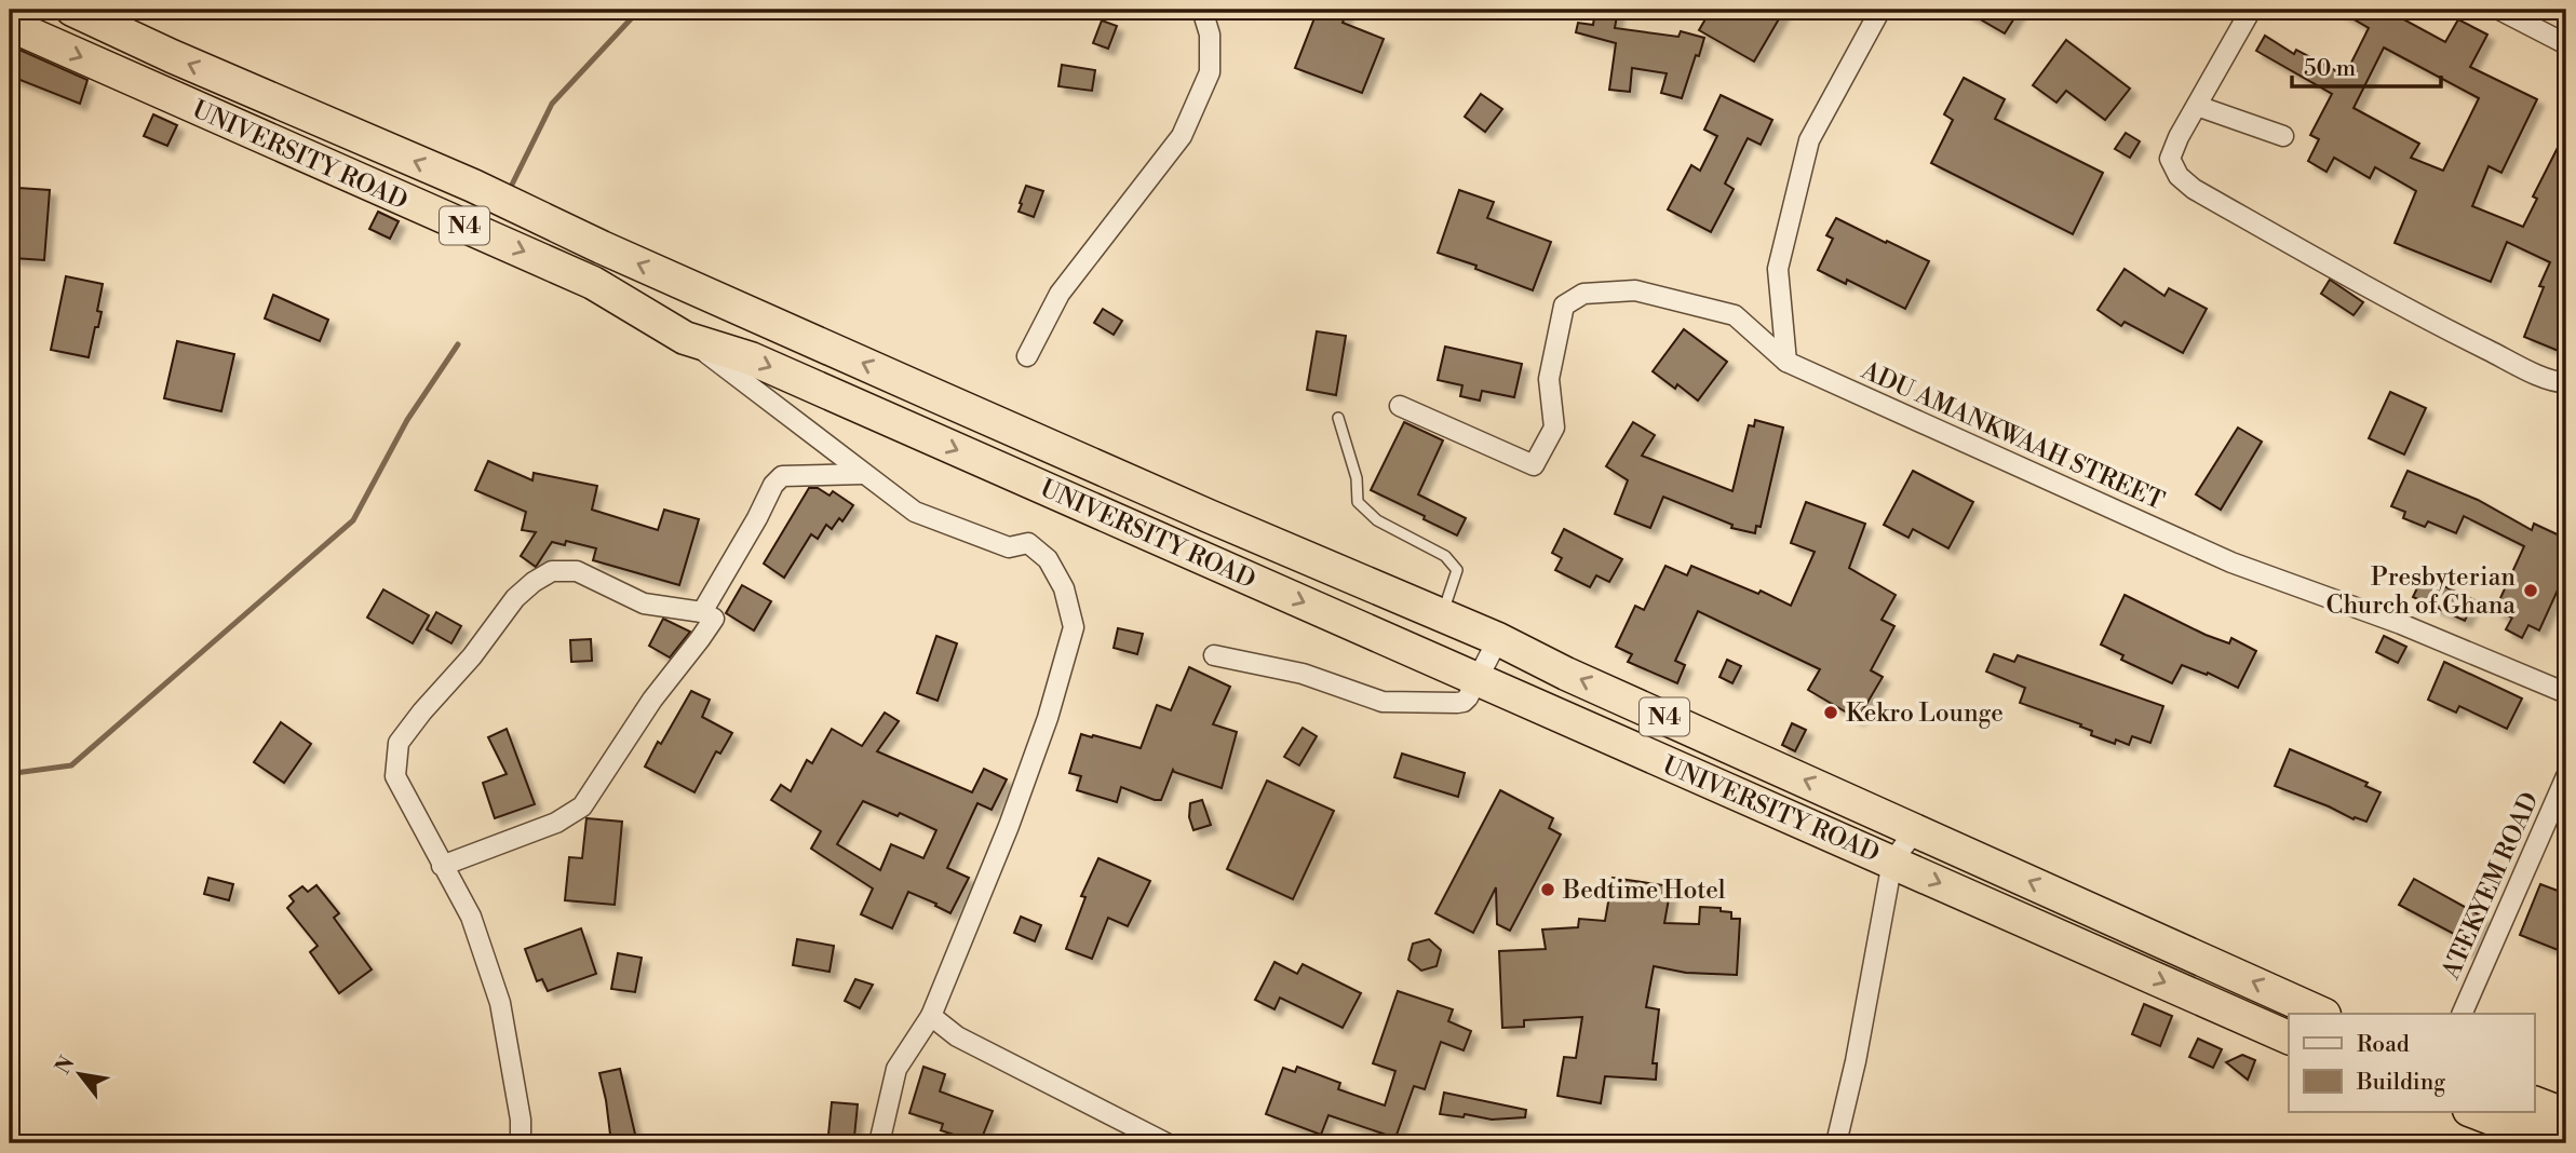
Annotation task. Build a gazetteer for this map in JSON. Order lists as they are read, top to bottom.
{
  "streets": {
    "highway": ["UNIVERSITY ROAD", "N4"],
    "street": ["ADU AMANKWAAH STREET", "ATEKYEM ROAD"]
  },
  "places": ["Presbyterian Church of Ghana", "Kekro Lounge", "Bedtime Hotel"],
  "legend": ["Road", "Building"],
  "scale_bar": "50 m",
  "north": "top left"
}
